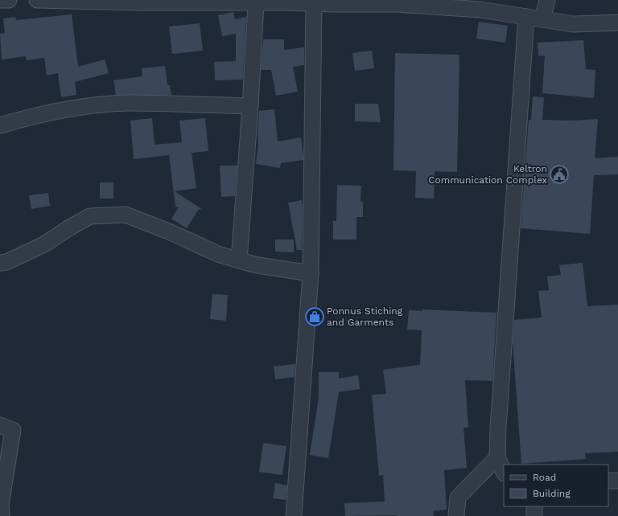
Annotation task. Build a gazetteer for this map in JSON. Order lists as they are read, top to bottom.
{
  "places": {
    "public building": ["Keltron Communication Complex"],
    "shop": ["Ponnus Stiching and Garments"]
  },
  "legend": ["Road", "Building"]
}
